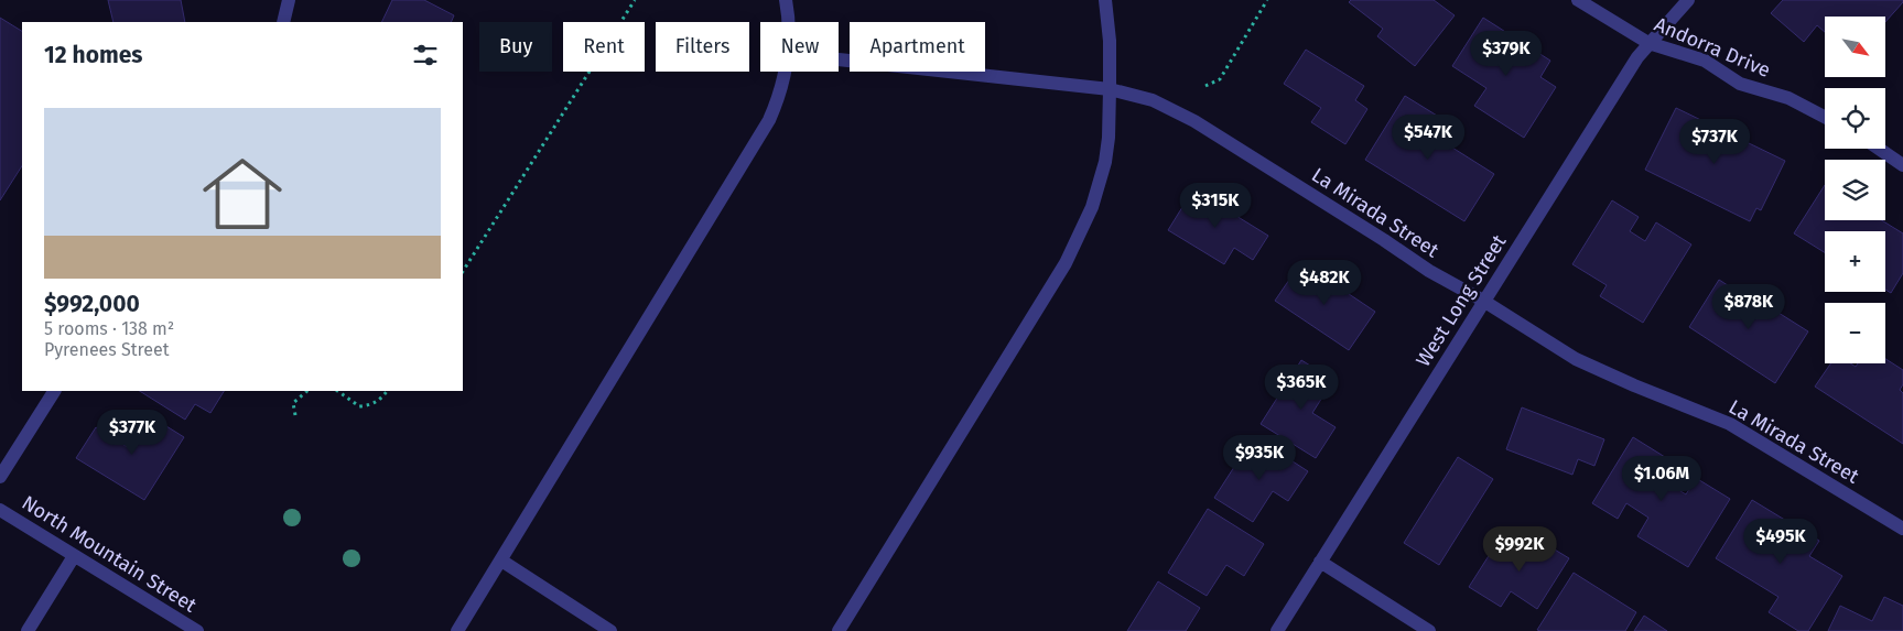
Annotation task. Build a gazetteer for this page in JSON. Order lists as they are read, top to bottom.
{
  "streets": {
    "street": [
      "Andorra Drive",
      "La Mirada Street",
      "West Long Street",
      "North Mountain Street"
    ]
  },
  "crossings": [
    ["Andorra Drive", "West Long Street"],
    ["La Mirada Street", "West Long Street"]
  ],
  "north": "bottom right",
  "page": {
    "map_buttons": ["+", "−"],
    "chip": [
      "Buy",
      "Rent",
      "Filters",
      "New",
      "Apartment"
    ],
    "heading": "12 homes",
    "price": [
      "$379K",
      "$547K",
      "$737K",
      "$315K",
      "$482K",
      "$878K",
      "$365K",
      "$377K",
      "$935K",
      "$1.06M",
      "$495K",
      "$992K"
    ],
    "list": [
      {
        "name": "$992,000",
        "note": "5 rooms · 138 m² · Pyrenees Street"
      }
    ]
  }
}
